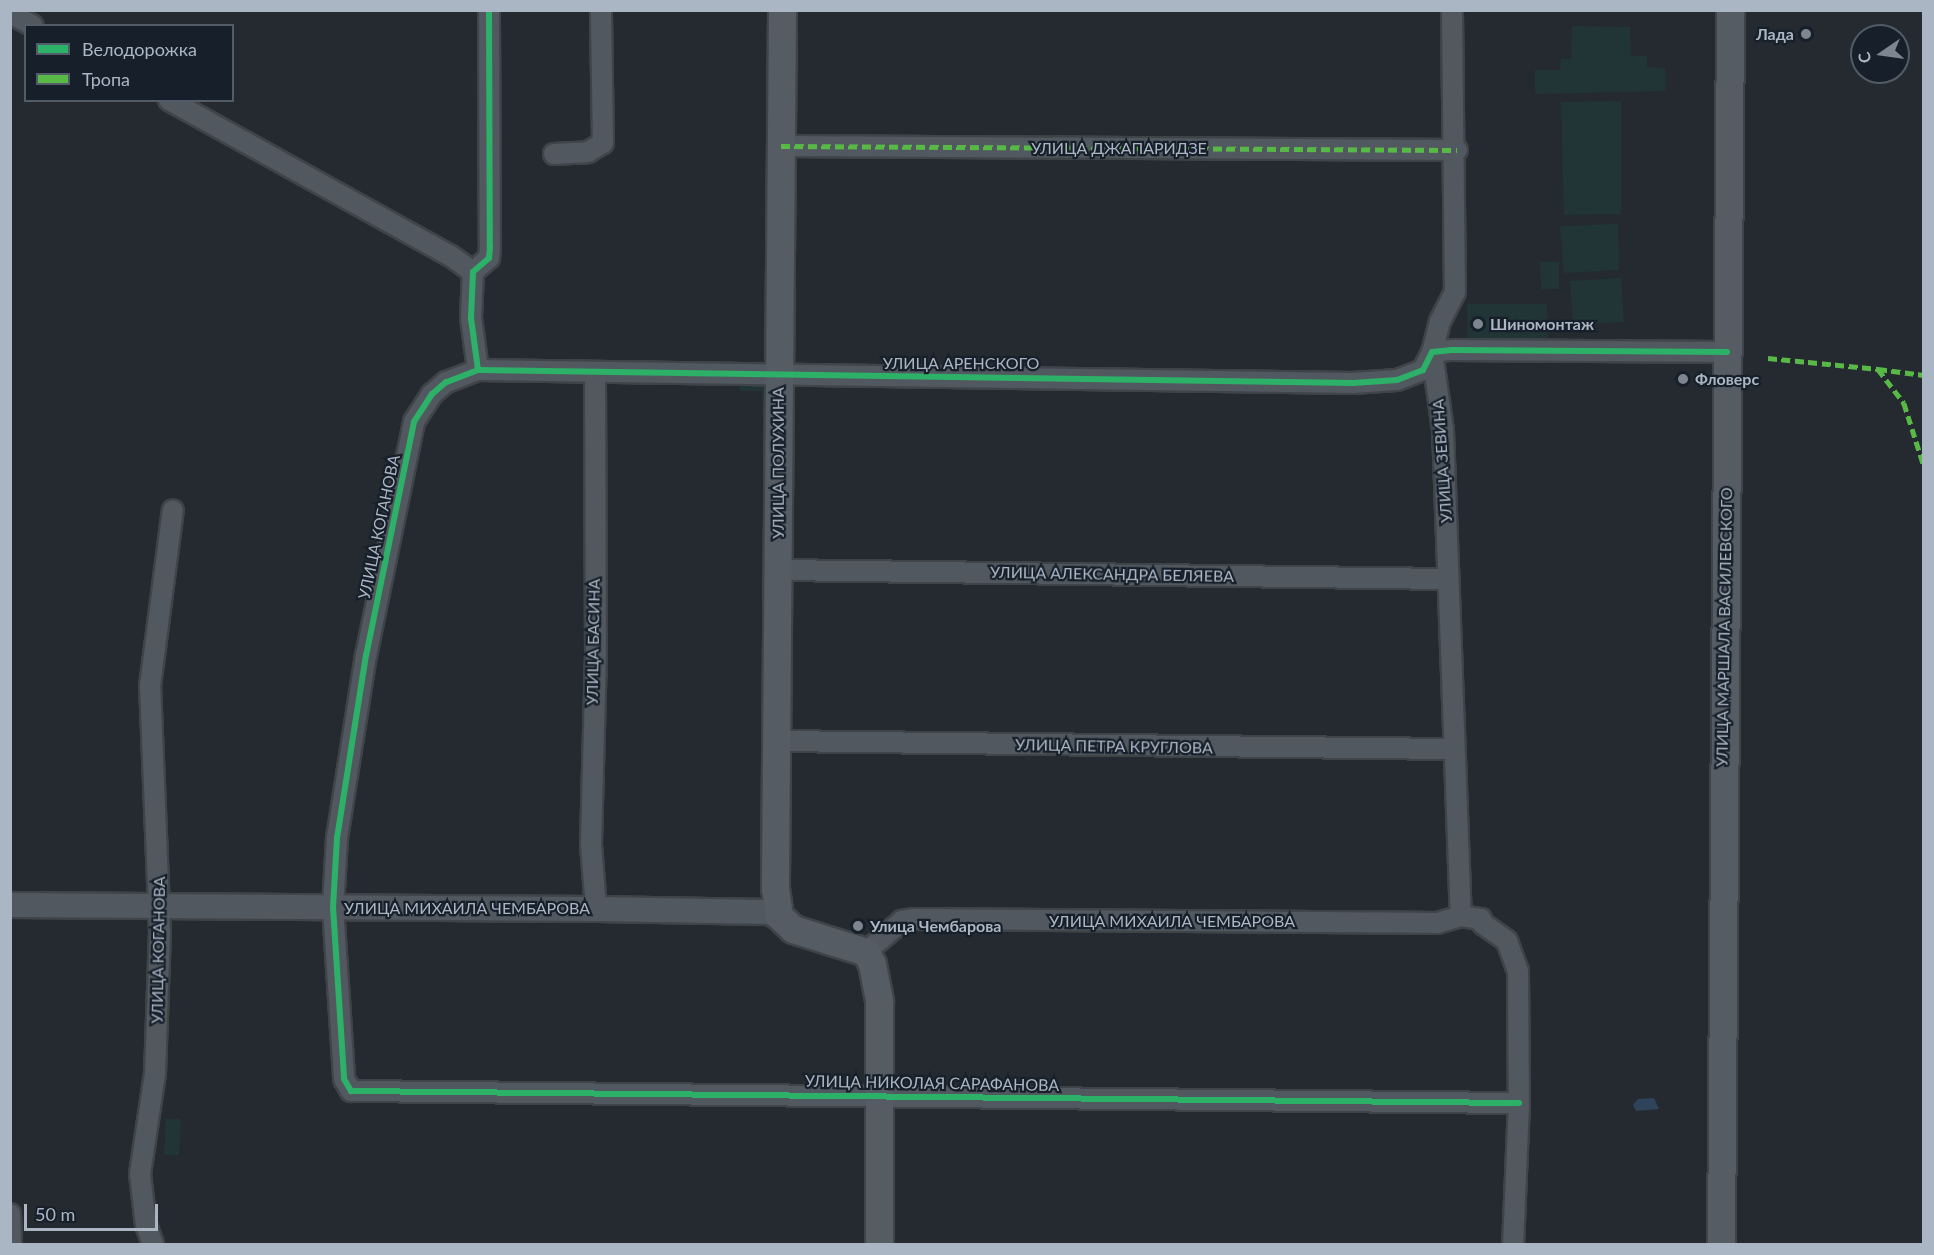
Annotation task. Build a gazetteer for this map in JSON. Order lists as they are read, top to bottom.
{
  "streets": {
    "main road": ["УЛИЦА ПОЛУХИНА", "УЛИЦА МАРШАЛА ВАСИЛЕВСКОГО"],
    "street": [
      "УЛИЦА ДЖАПАРИДЗЕ",
      "УЛИЦА АРЕНСКОГО",
      "УЛИЦА ЗЕВИНА",
      "УЛИЦА КОГАНОВА",
      "УЛИЦА АЛЕКСАНДРА БЕЛЯЕВА",
      "УЛИЦА БАСИНА",
      "УЛИЦА ПЕТРА КРУГЛОВА",
      "УЛИЦА МИХАИЛА ЧЕМБАРОВА",
      "УЛИЦА НИКОЛАЯ САРАФАНОВА"
    ]
  },
  "crossings": [
    ["УЛИЦА ДЖАПАРИДЗЕ", "УЛИЦА ЗЕВИНА"],
    ["УЛИЦА ДЖАПАРИДЗЕ", "УЛИЦА ПОЛУХИНА"],
    ["УЛИЦА АРЕНСКОГО", "УЛИЦА ЗЕВИНА"],
    ["УЛИЦА АРЕНСКОГО", "УЛИЦА ПОЛУХИНА"],
    ["УЛИЦА АРЕНСКОГО", "УЛИЦА КОГАНОВА"],
    ["УЛИЦА АРЕНСКОГО", "УЛИЦА БАСИНА"],
    ["УЛИЦА ЗЕВИНА", "УЛИЦА АЛЕКСАНДРА БЕЛЯЕВА"],
    ["УЛИЦА ЗЕВИНА", "УЛИЦА ПЕТРА КРУГЛОВА"],
    ["УЛИЦА ЗЕВИНА", "УЛИЦА МИХАИЛА ЧЕМБАРОВА"],
    ["УЛИЦА ПОЛУХИНА", "УЛИЦА АЛЕКСАНДРА БЕЛЯЕВА"],
    ["УЛИЦА ПОЛУХИНА", "УЛИЦА ПЕТРА КРУГЛОВА"],
    ["УЛИЦА ПОЛУХИНА", "УЛИЦА МИХАИЛА ЧЕМБАРОВА"],
    ["УЛИЦА КОГАНОВА", "УЛИЦА МИХАИЛА ЧЕМБАРОВА"],
    ["УЛИЦА КОГАНОВА", "УЛИЦА НИКОЛАЯ САРАФАНОВА"],
    ["УЛИЦА БАСИНА", "УЛИЦА МИХАИЛА ЧЕМБАРОВА"]
  ],
  "places": [
    "Лада",
    "Шиномонтаж",
    "Фловерс",
    "Улица Чембарова"
  ],
  "legend": ["Велодорожка", "Тропа"],
  "scale_bar": "50 m",
  "north": "left"
}
